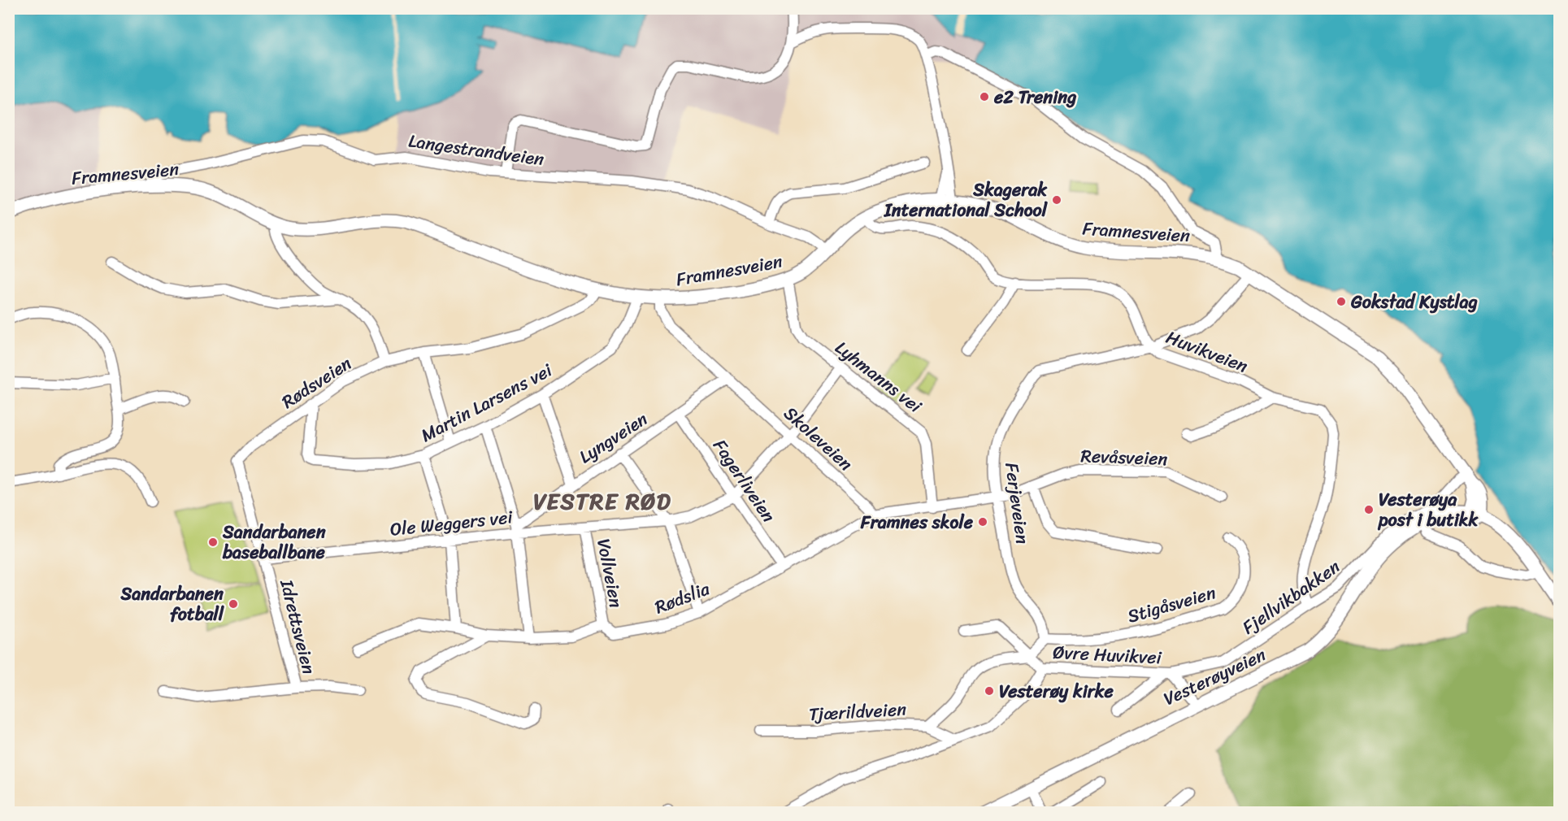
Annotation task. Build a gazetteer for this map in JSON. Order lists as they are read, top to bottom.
{
  "streets": {
    "main road": ["Framnesveien", "Vesterøyveien"],
    "street": [
      "Langestrandveien",
      "Huvikveien",
      "Lyhmanns vei",
      "Rødsveien",
      "Martin Larsens vei",
      "Lyngveien",
      "Skoleveien",
      "Revåsveien",
      "Fagerliveien",
      "Ferjeveien",
      "Ole Weggers vei",
      "Vollveien",
      "Fjellvikbakken",
      "Rødslia",
      "Stigåsveien",
      "Idrettsveien",
      "Øvre Huvikvei",
      "Tjærildveien"
    ]
  },
  "crossings": [
    ["Langestrandveien", "Framnesveien"],
    ["Framnesveien", "Huvikveien"],
    ["Framnesveien", "Lyhmanns vei"],
    ["Framnesveien", "Rødsveien"],
    ["Framnesveien", "Martin Larsens vei"],
    ["Framnesveien", "Skoleveien"],
    ["Framnesveien", "Ferjeveien"],
    ["Framnesveien", "Fjellvikbakken"],
    ["Framnesveien", "Vesterøyveien"],
    ["Huvikveien", "Ferjeveien"],
    ["Huvikveien", "Fjellvikbakken"],
    ["Lyhmanns vei", "Ole Weggers vei"],
    ["Rødsveien", "Martin Larsens vei"],
    ["Rødsveien", "Idrettsveien"],
    ["Lyngveien", "Skoleveien"],
    ["Lyngveien", "Fagerliveien"],
    ["Lyngveien", "Ole Weggers vei"],
    ["Skoleveien", "Ole Weggers vei"],
    ["Skoleveien", "Rødslia"],
    ["Revåsveien", "Ferjeveien"],
    ["Fagerliveien", "Ole Weggers vei"],
    ["Fagerliveien", "Rødslia"],
    ["Ferjeveien", "Stigåsveien"],
    ["Ole Weggers vei", "Vollveien"],
    ["Ole Weggers vei", "Idrettsveien"],
    ["Vollveien", "Rødslia"],
    ["Fjellvikbakken", "Øvre Huvikvei"],
    ["Øvre Huvikvei", "Tjærildveien"]
  ],
  "districts": ["VESTRE RØD"],
  "places": [
    "e2 Trening",
    "Skagerak International School",
    "Gokstad Kystlag",
    "Vesterøya post i butikk",
    "Framnes skole",
    "Sandarbanen baseballbane",
    "Sandarbanen fotball",
    "Vesterøy kirke"
  ]
}
